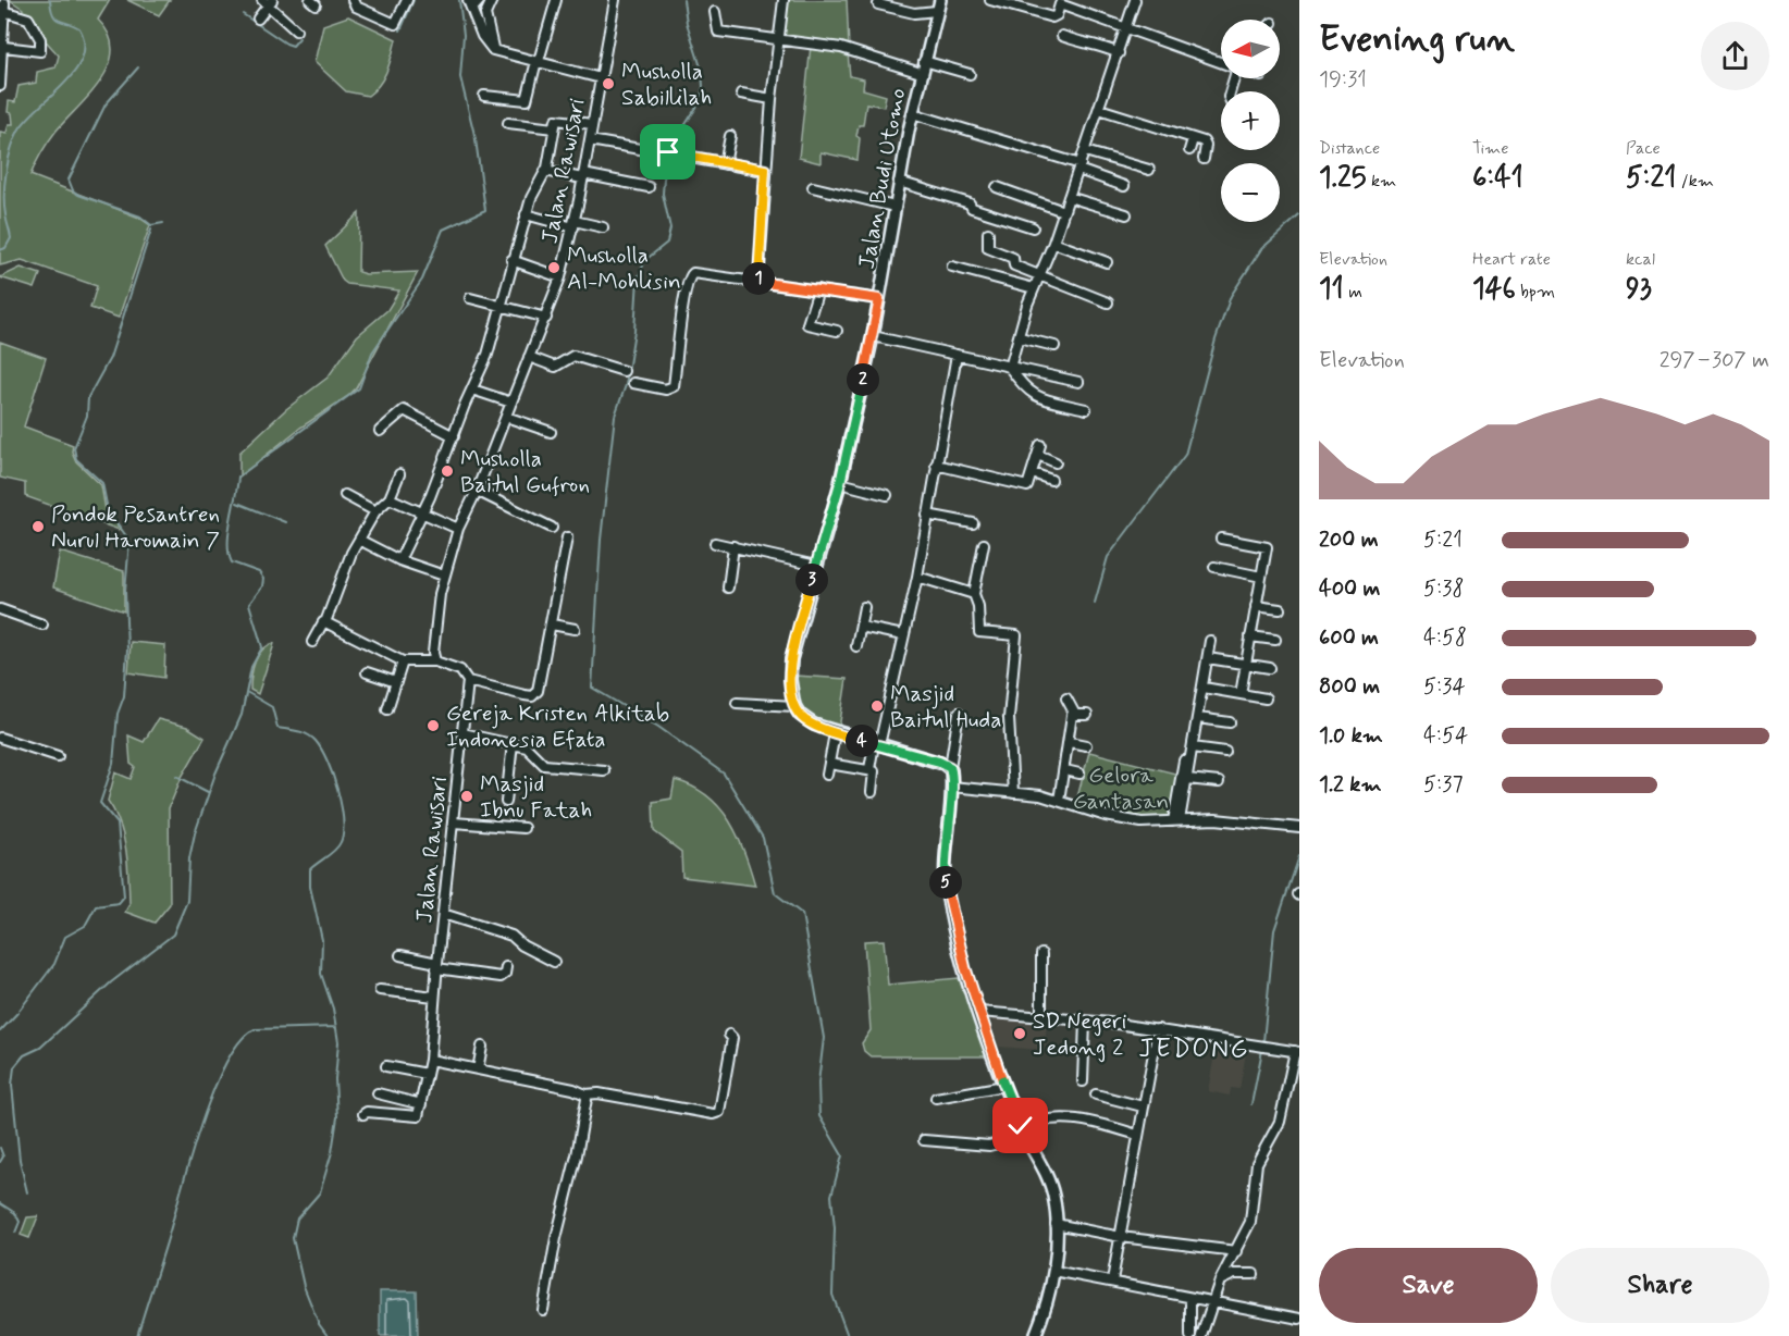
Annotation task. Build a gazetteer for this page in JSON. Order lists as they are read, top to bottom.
{
  "streets": {
    "street": ["Jalan Rawisari", "Jalan Budi Utomo"]
  },
  "districts": ["JEDONG"],
  "parks": ["Gelora Gantasan"],
  "places": [
    "Musholla Sabillilah",
    "Musholla Al-Mohlisin",
    "Musholla Baitul Gufron",
    "Pondok Pesantren Nurul Haromain 7",
    "Masjid Baitul Huda",
    "Gereja Kristen Alkitab Indonesia Efata",
    "Masjid Ibnu Fatah",
    "SD Negeri Jedong 2"
  ],
  "north": "left",
  "page": {
    "heading": ["Evening run", "19:31"],
    "map_buttons": ["+", "−"],
    "stats": [
      ["Distance", "1.25 km"],
      ["Time", "6:41"],
      ["Pace", "5:21 /km"],
      ["Elevation", "11 m"],
      ["Heart rate", "146 bpm"],
      ["kcal", "93"]
    ],
    "pins": [
      "1",
      "2",
      "3",
      "4",
      "5"
    ],
    "chart": ["Elevation", "297–307 m"],
    "list": [
      {
        "name": "200 m",
        "note": "5:21"
      },
      {
        "name": "400 m",
        "note": "5:38"
      },
      {
        "name": "600 m",
        "note": "4:58"
      },
      {
        "name": "800 m",
        "note": "5:34"
      },
      {
        "name": "1.0 km",
        "note": "4:54"
      },
      {
        "name": "1.2 km",
        "note": "5:37"
      }
    ],
    "buttons": ["Save", "Share"]
  }
}
